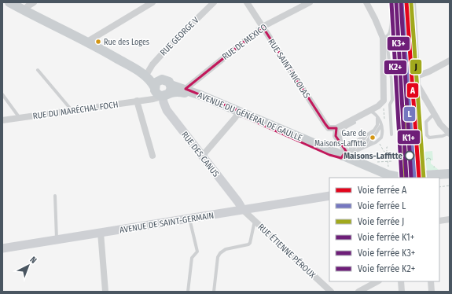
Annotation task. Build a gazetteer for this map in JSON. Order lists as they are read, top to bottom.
{
  "streets": {
    "main road": ["AVENUE DU GÉNÉRAL DE GAULLE", "RUE DES CANUS", "AVENUE DE SAINT-GERMAIN"],
    "street": [
      "RUE GEORGE V",
      "RUE DE MEXICO",
      "RUE SAINT-NICOLAS",
      "RUE DU MARÉCHAL FOCH",
      "RUE ÉTIENNE PÉROUX"
    ]
  },
  "crossings": [
    ["RUE GEORGE V", "AVENUE DU GÉNÉRAL DE GAULLE"],
    ["RUE DE MEXICO", "RUE SAINT-NICOLAS"],
    ["RUE DE MEXICO", "AVENUE DU GÉNÉRAL DE GAULLE"],
    ["RUE DU MARÉCHAL FOCH", "AVENUE DU GÉNÉRAL DE GAULLE"],
    ["RUE DU MARÉCHAL FOCH", "RUE DES CANUS"],
    ["AVENUE DU GÉNÉRAL DE GAULLE", "RUE DES CANUS"],
    ["RUE DES CANUS", "AVENUE DE SAINT-GERMAIN"],
    ["RUE DES CANUS", "RUE ÉTIENNE PÉROUX"],
    ["AVENUE DE SAINT-GERMAIN", "RUE ÉTIENNE PÉROUX"]
  ],
  "places": ["Rue des Loges", "Gare de Maisons-Laffitte", "Maisons-Laffitte"],
  "lines": [
    "rail line A",
    "rail line L",
    "rail line J",
    "rail line K1+",
    "rail line K3+",
    "rail line K2+"
  ],
  "legend": [
    "Voie ferrée A",
    "Voie ferrée L",
    "Voie ferrée J",
    "Voie ferrée K1+",
    "Voie ferrée K3+",
    "Voie ferrée K2+"
  ],
  "north": "top right"
}
